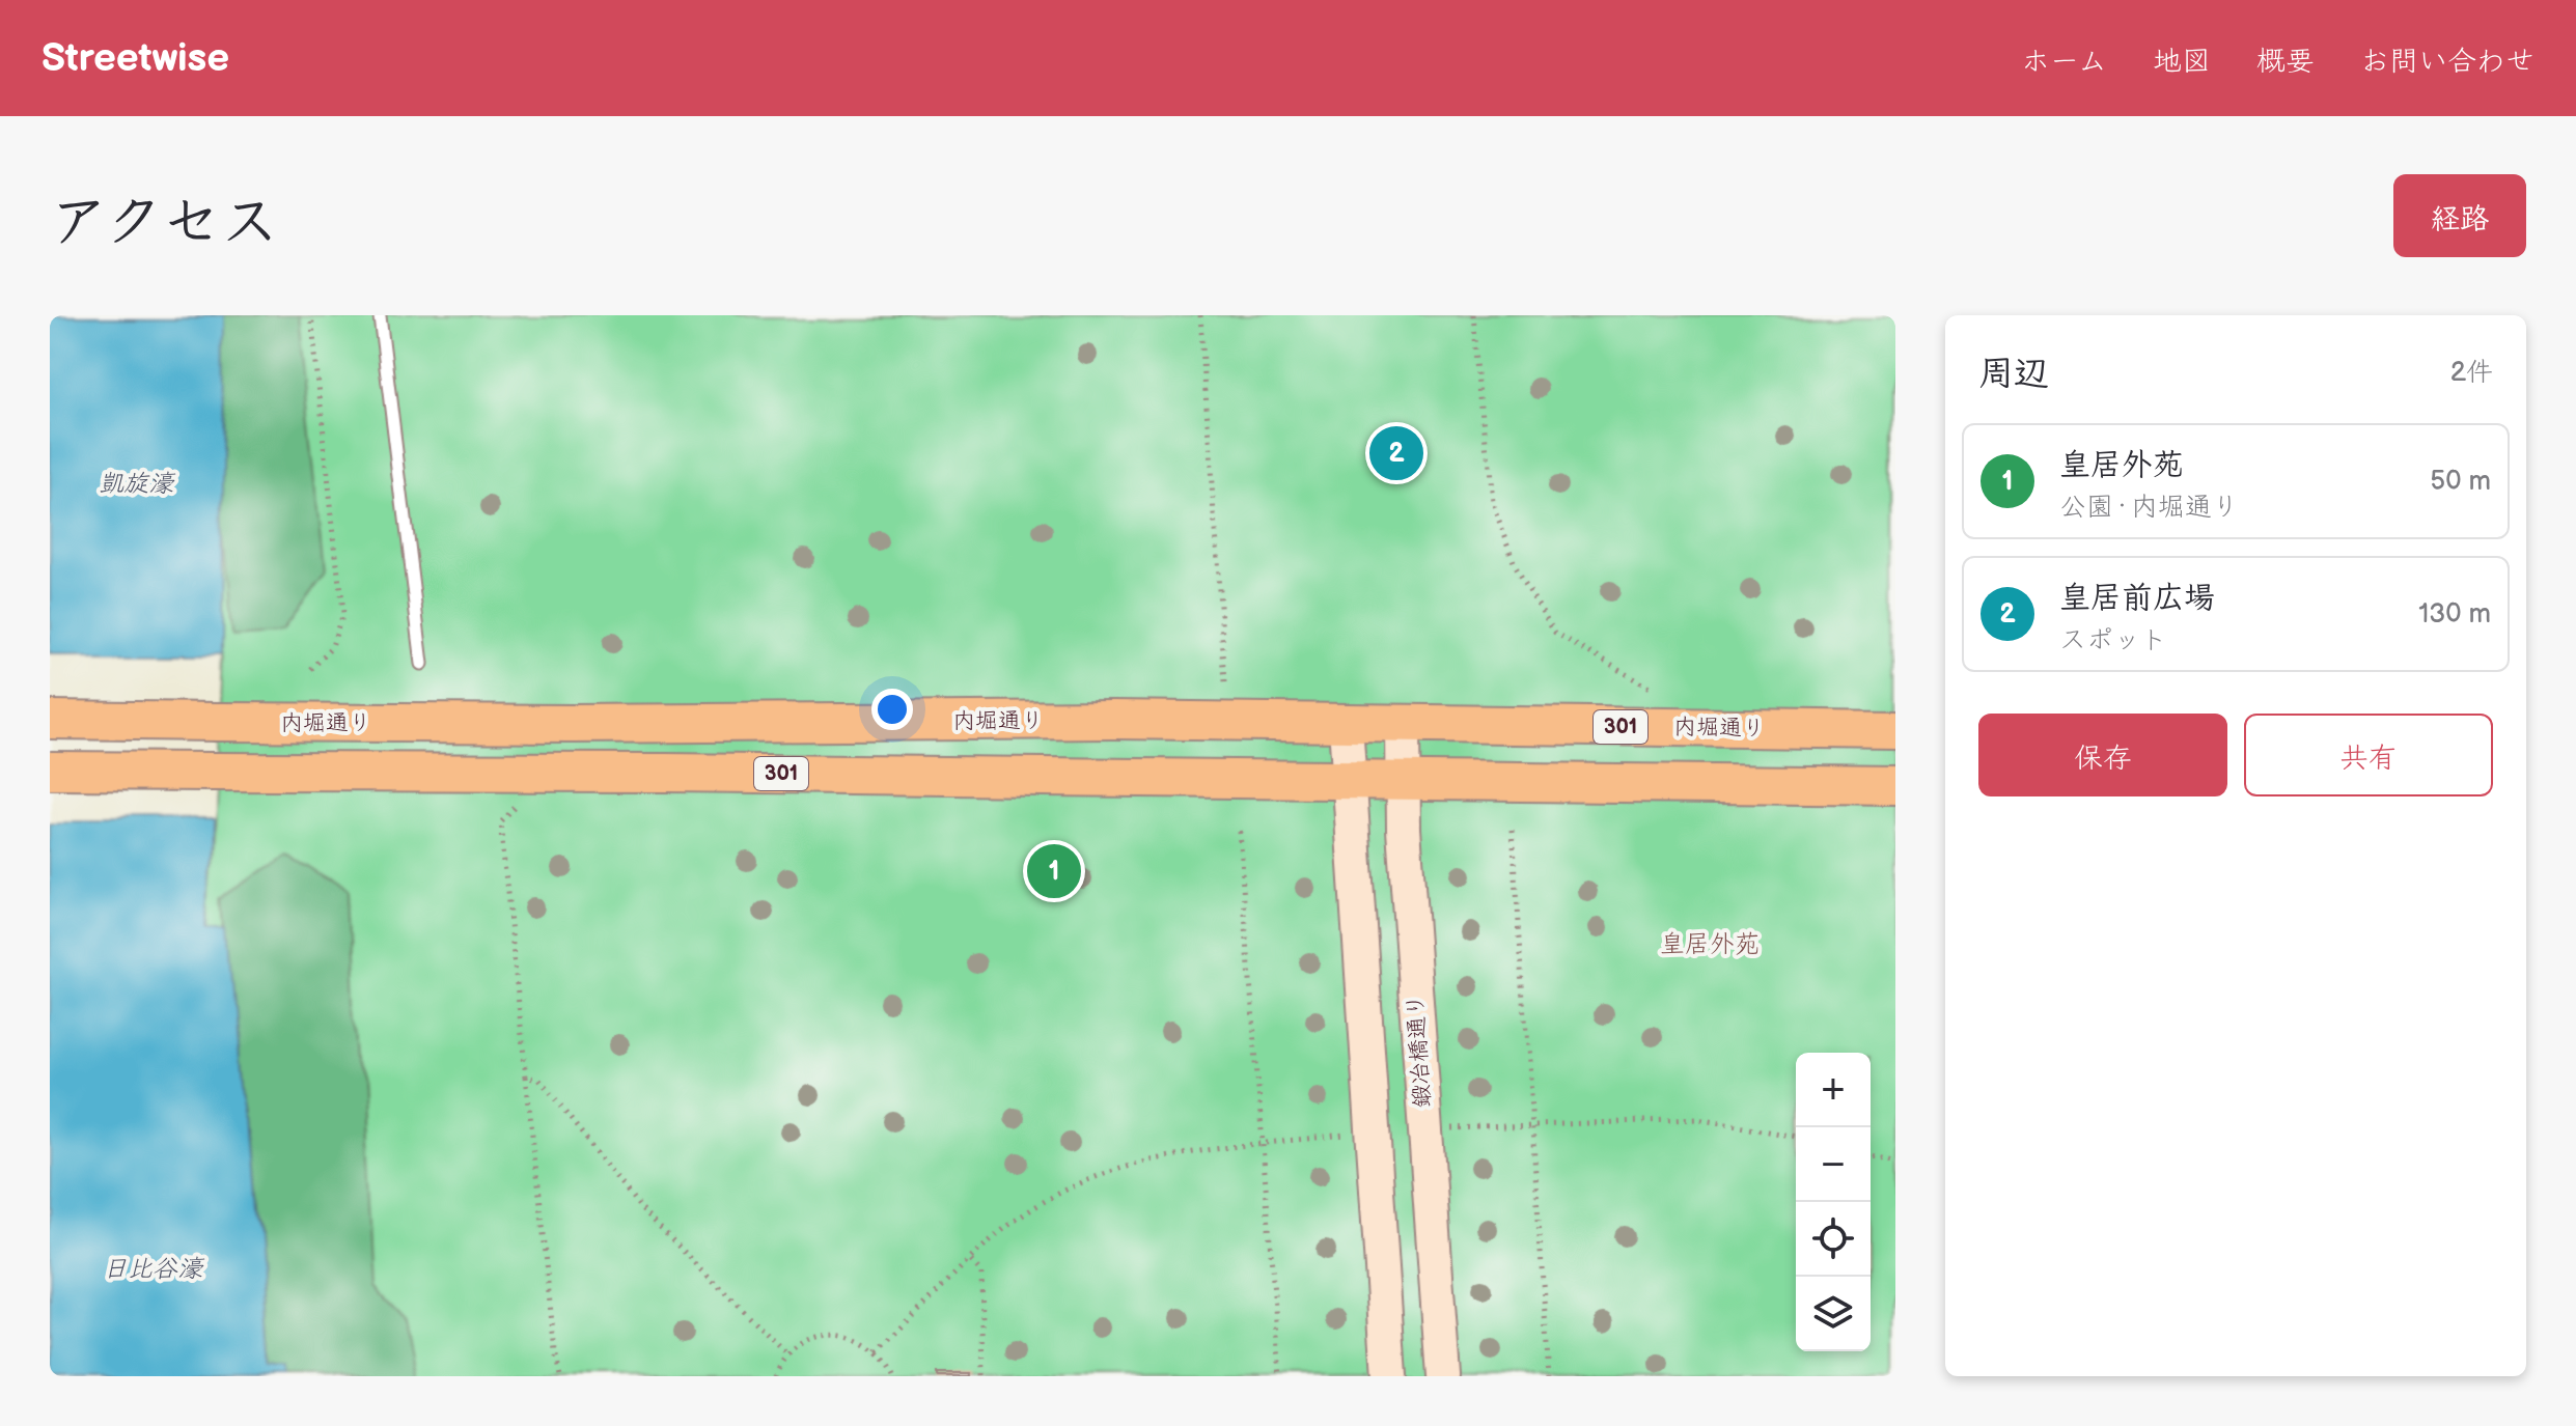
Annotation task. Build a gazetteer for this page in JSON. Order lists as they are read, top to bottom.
{
  "streets": {
    "main road": ["内堀通り", "301", "鍛冶橋通り"]
  },
  "crossings": [
    ["内堀通り", "鍛冶橋通り"],
    ["301", "鍛冶橋通り"]
  ],
  "districts": ["皇居外苑"],
  "water": ["凱旋濠", "日比谷濠"],
  "page": {
    "header": "Streetwise",
    "nav": [
      "ホーム",
      "地図",
      "概要",
      "お問い合わせ"
    ],
    "title": "アクセス",
    "buttons": [
      "経路",
      ["保存", "共有"]
    ],
    "heading": ["周辺", "2件"],
    "pins": ["2", "1"],
    "list": [
      {
        "mark": "1",
        "name": "皇居外苑",
        "note": "公園 · 内堀通り",
        "value": "50 m"
      },
      {
        "mark": "2",
        "name": "皇居前広場",
        "note": "スポット",
        "value": "130 m"
      }
    ],
    "map_buttons": ["+", "−"]
  }
}
